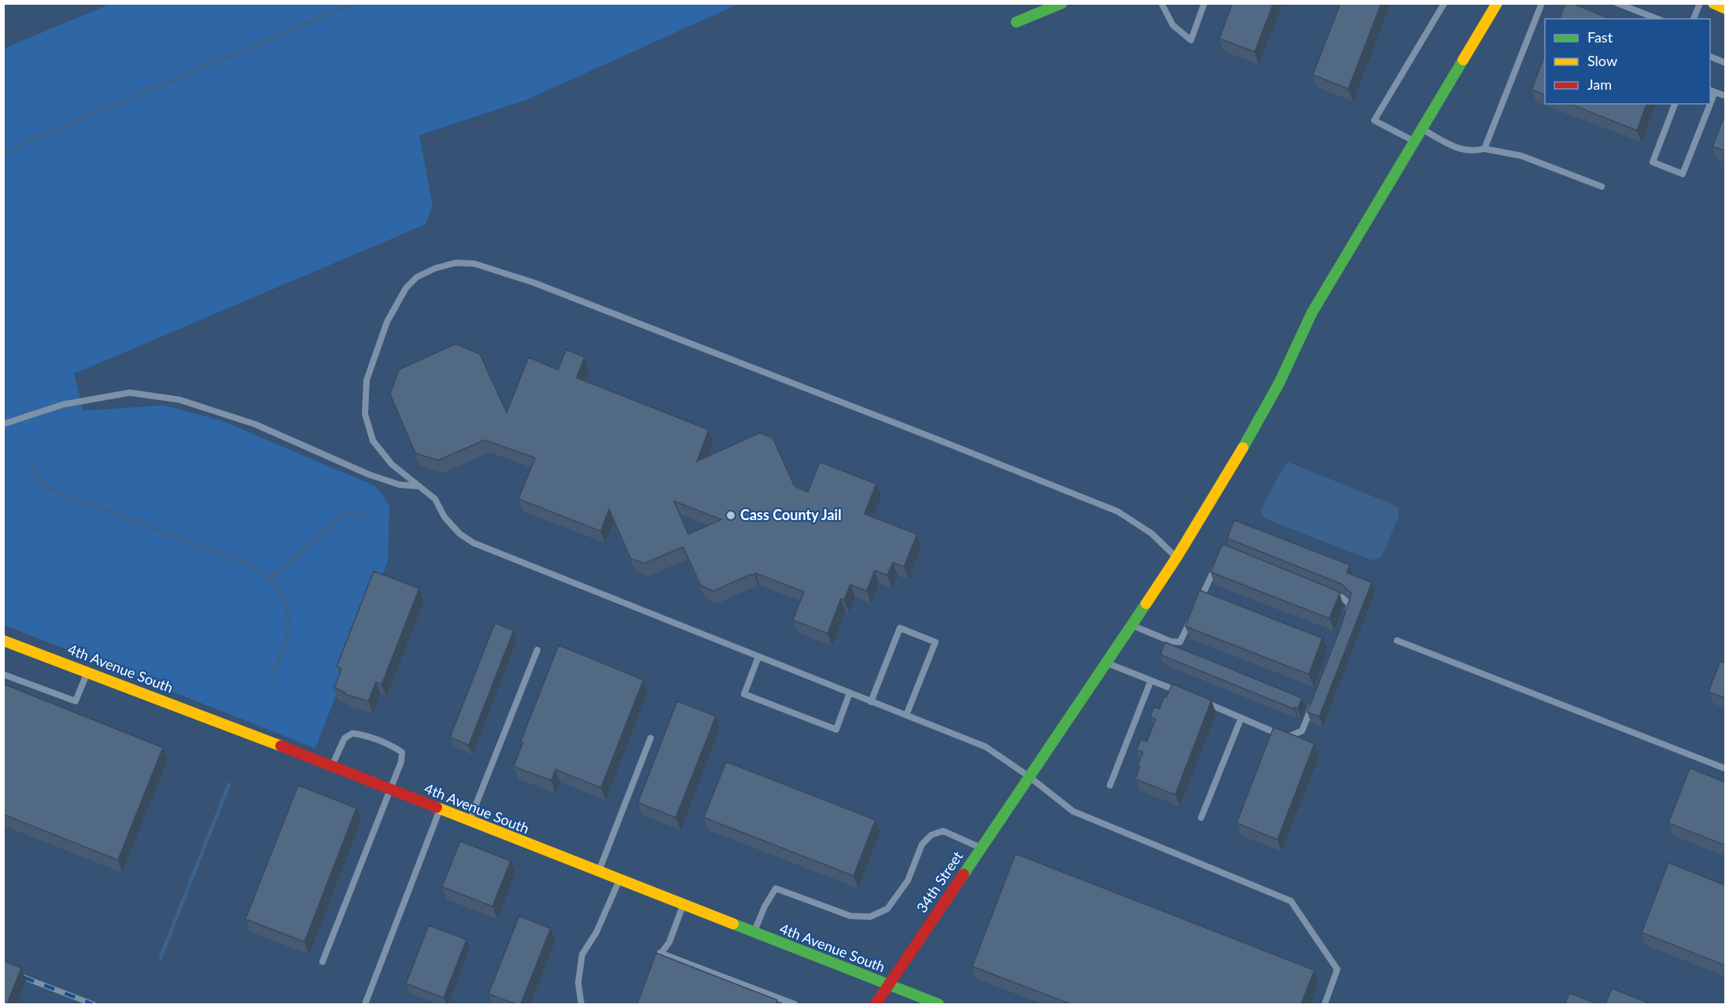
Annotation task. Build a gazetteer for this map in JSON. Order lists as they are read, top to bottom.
{
  "streets": {
    "street": ["4th Avenue South", "34th Street"]
  },
  "crossings": [
    ["4th Avenue South", "34th Street"]
  ],
  "places": ["Cass County Jail"],
  "legend": ["Fast", "Slow", "Jam"]
}
